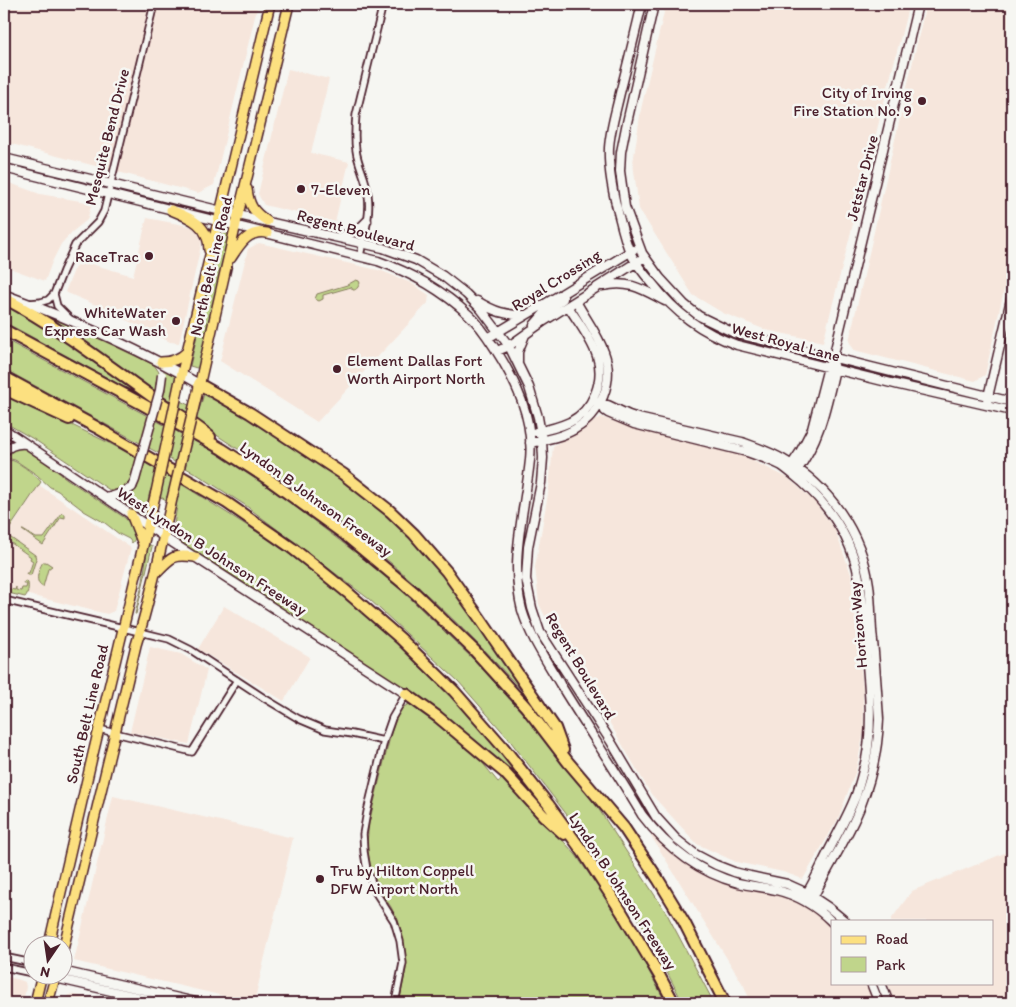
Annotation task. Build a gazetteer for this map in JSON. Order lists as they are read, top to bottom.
{
  "streets": {
    "highway": ["Lyndon B Johnson Freeway"],
    "main road": ["North Belt Line Road", "South Belt Line Road"],
    "street": [
      "Mesquite Bend Drive",
      "Jetstar Drive",
      "Regent Boulevard",
      "Royal Crossing",
      "West Royal Lane",
      "West Lyndon B Johnson Freeway",
      "Horizon Way"
    ]
  },
  "crossings": [
    ["Mesquite Bend Drive", "Regent Boulevard"],
    ["Mesquite Bend Drive", "North Belt Line Road"],
    ["Jetstar Drive", "West Royal Lane"],
    ["Jetstar Drive", "Horizon Way"],
    ["Regent Boulevard", "North Belt Line Road"],
    ["Regent Boulevard", "Royal Crossing"],
    ["Regent Boulevard", "Horizon Way"],
    ["North Belt Line Road", "West Lyndon B Johnson Freeway"],
    ["North Belt Line Road", "South Belt Line Road"],
    ["Royal Crossing", "West Royal Lane"],
    ["West Lyndon B Johnson Freeway", "South Belt Line Road"]
  ],
  "places": [
    "City of Irving Fire Station No. 9",
    "7-Eleven",
    "RaceTrac",
    "WhiteWater Express Car Wash",
    "Element Dallas Fort Worth Airport North",
    "Tru by Hilton Coppell DFW Airport North"
  ],
  "legend": ["Road", "Park"],
  "north": "bottom"
}
